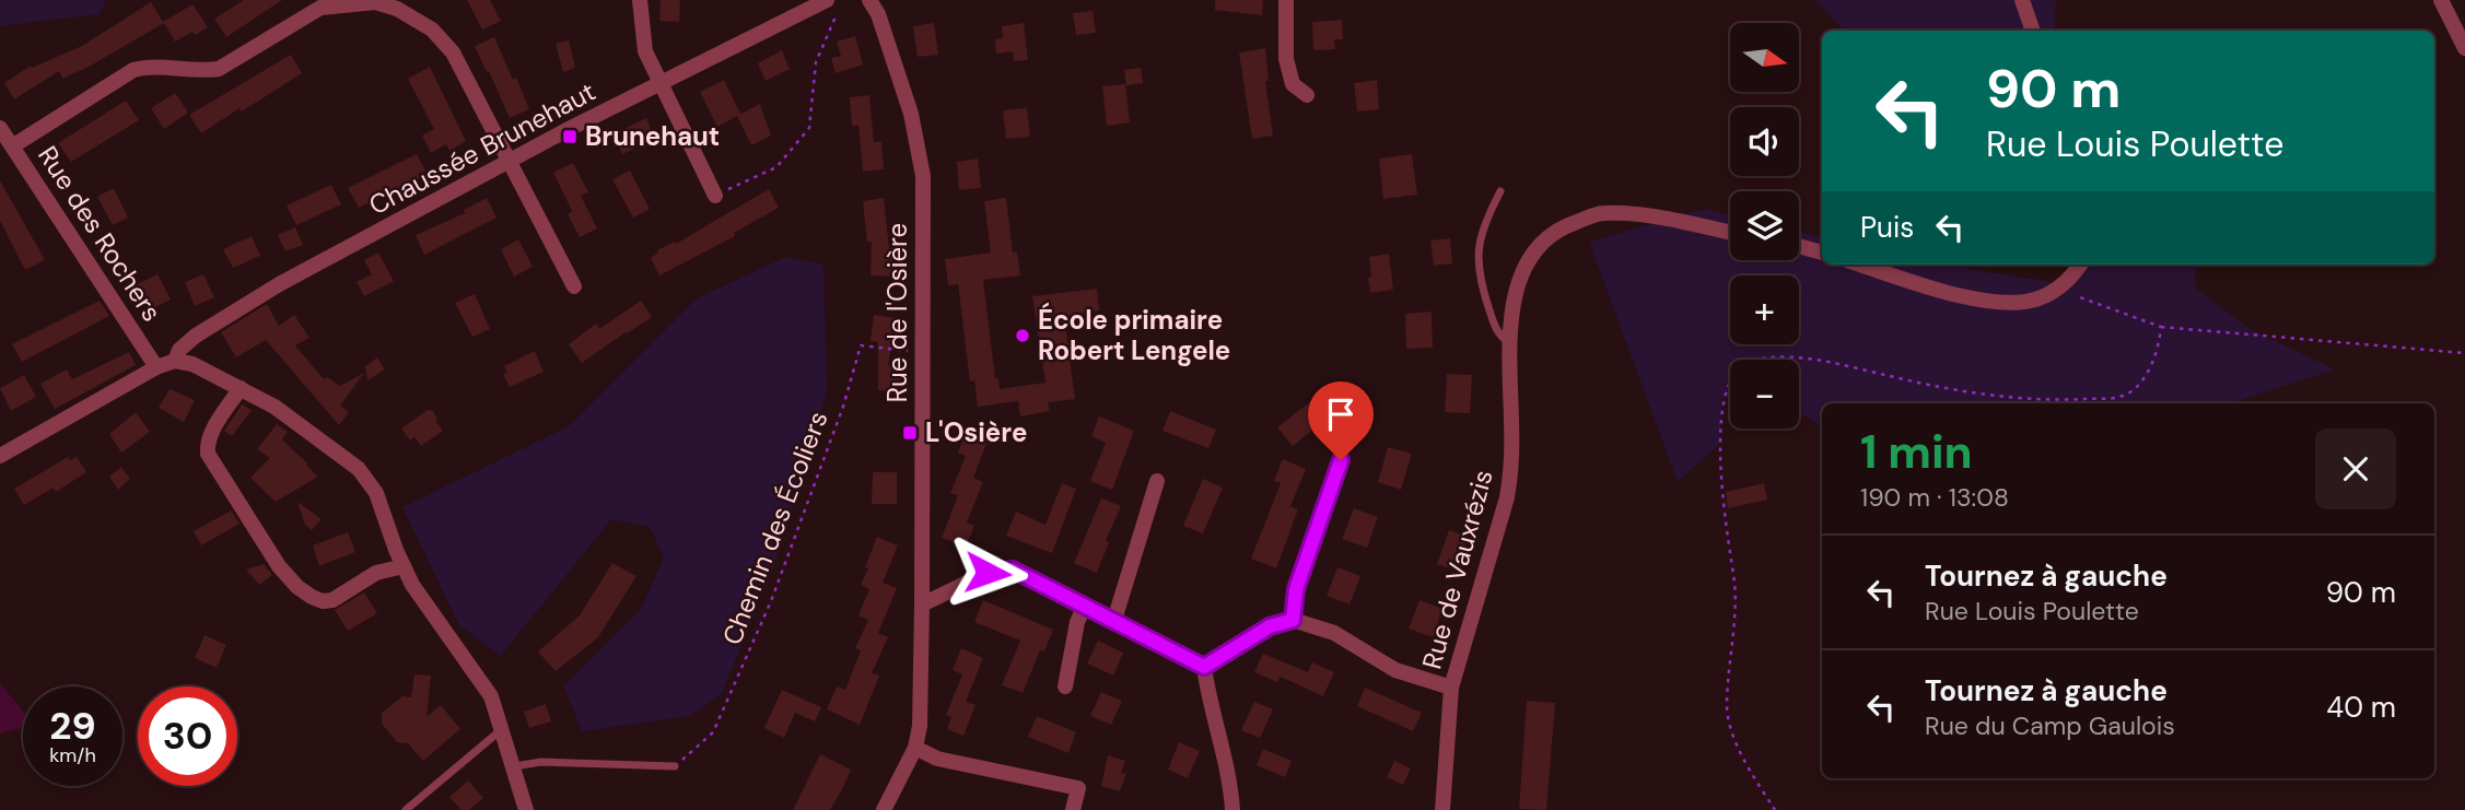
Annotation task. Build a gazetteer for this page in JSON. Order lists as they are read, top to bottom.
{
  "streets": {
    "street": [
      "Chaussée Brunehaut",
      "Rue des Rochers",
      "Rue de l'Osière",
      "Rue de Vauxrézis"
    ],
    "path": ["Chemin des Écoliers"]
  },
  "crossings": [
    ["Rue de l'Osière", "Chemin des Écoliers"]
  ],
  "places": {
    "transit": ["Brunehaut", "L'Osière"],
    "other": ["École primaire Robert Lengele"]
  },
  "north": "right",
  "page": {
    "map_buttons": ["+", "−"],
    "turn": ["90 m", "Rue Louis Poulette"],
    "then": "Puis",
    "heading": ["1 min", "190 m · 13:08"],
    "list": [
      {
        "name": "Tournez à gauche",
        "note": "Rue Louis Poulette",
        "value": "90 m"
      },
      {
        "name": "Tournez à gauche",
        "note": "Rue du Camp Gaulois",
        "value": "40 m"
      }
    ],
    "speed": "29 km/h",
    "limit": "30"
  }
}
